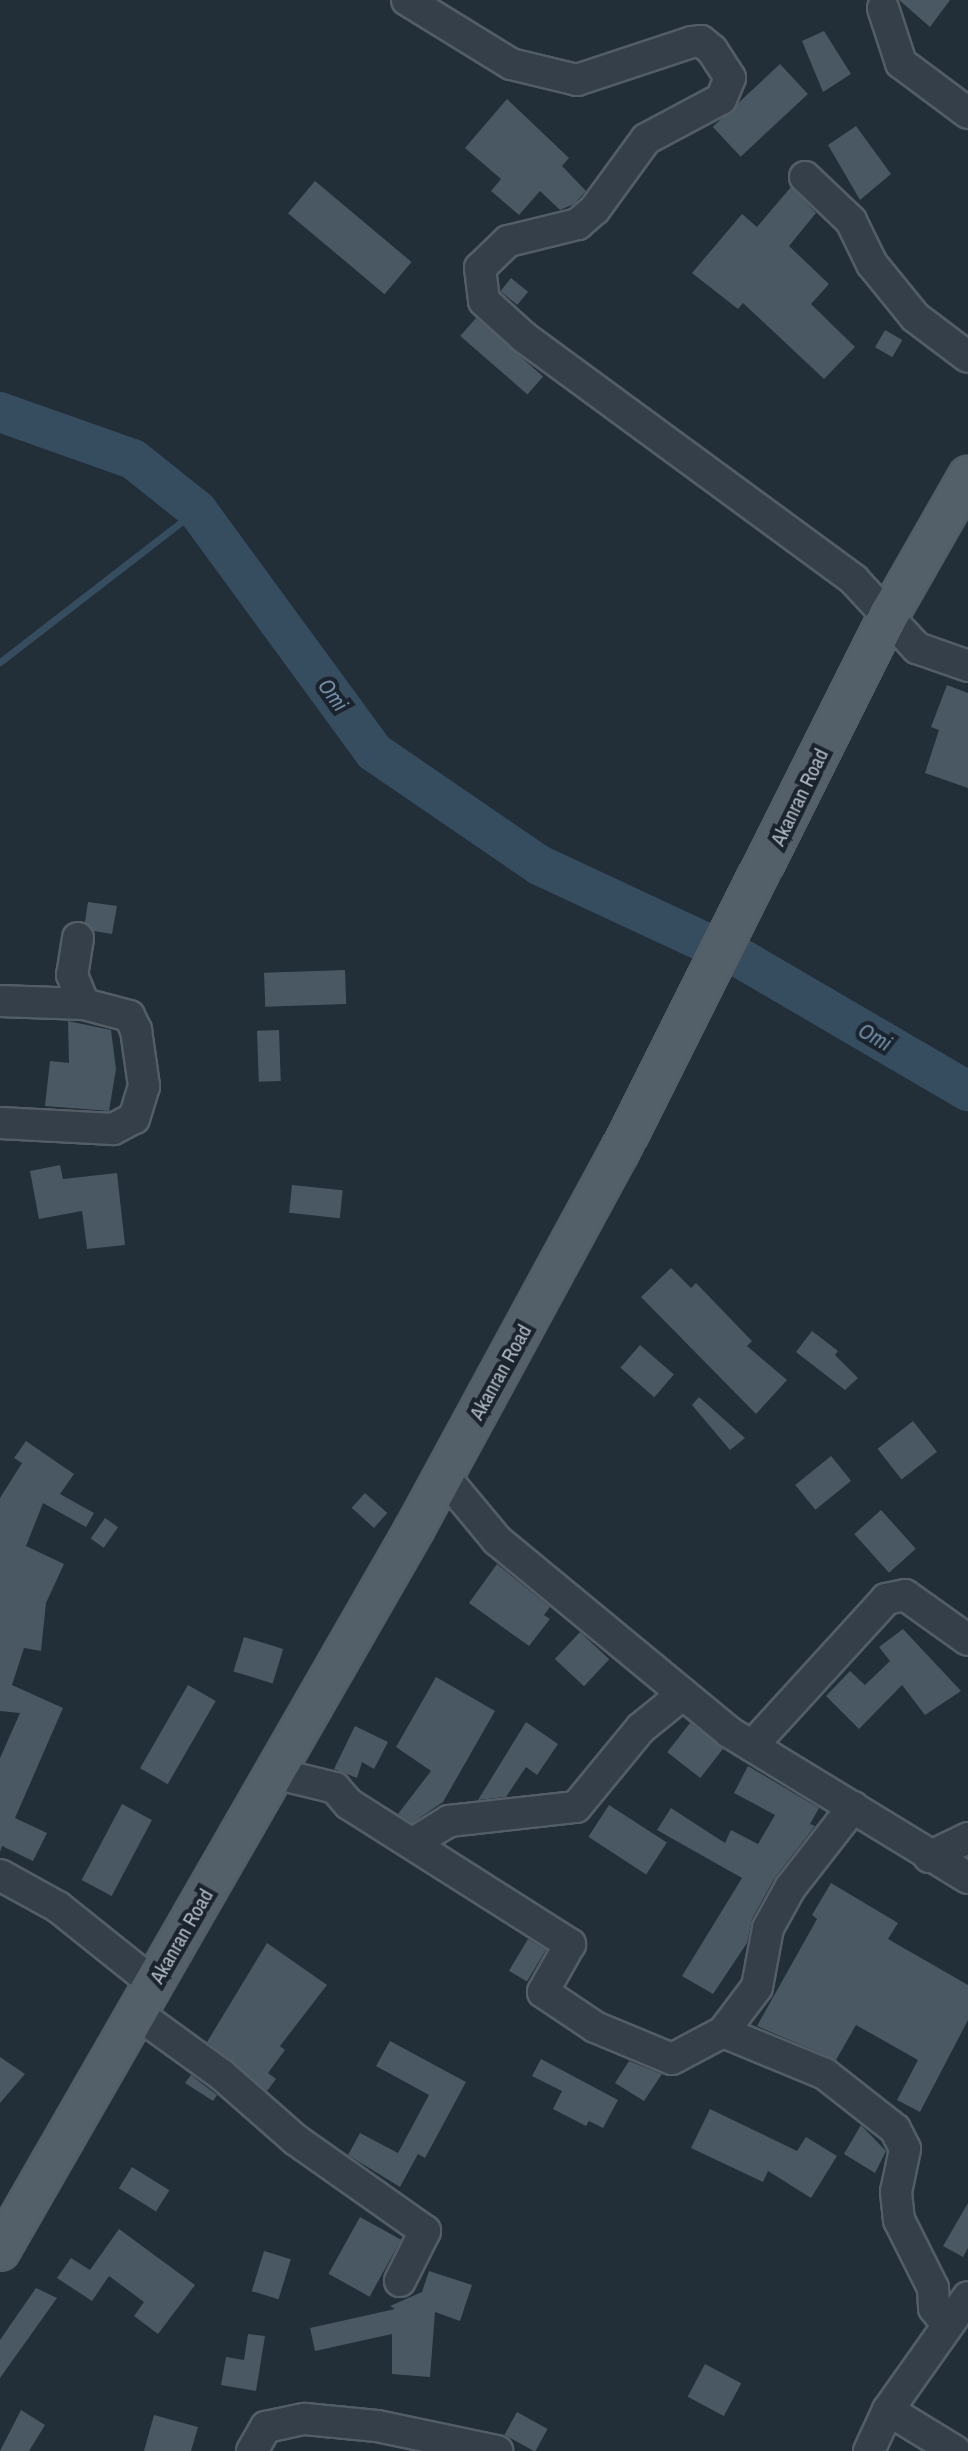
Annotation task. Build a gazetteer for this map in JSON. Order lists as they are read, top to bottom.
{
  "streets": {
    "main road": ["Akanran Road"]
  },
  "water": ["Omi"]
}
